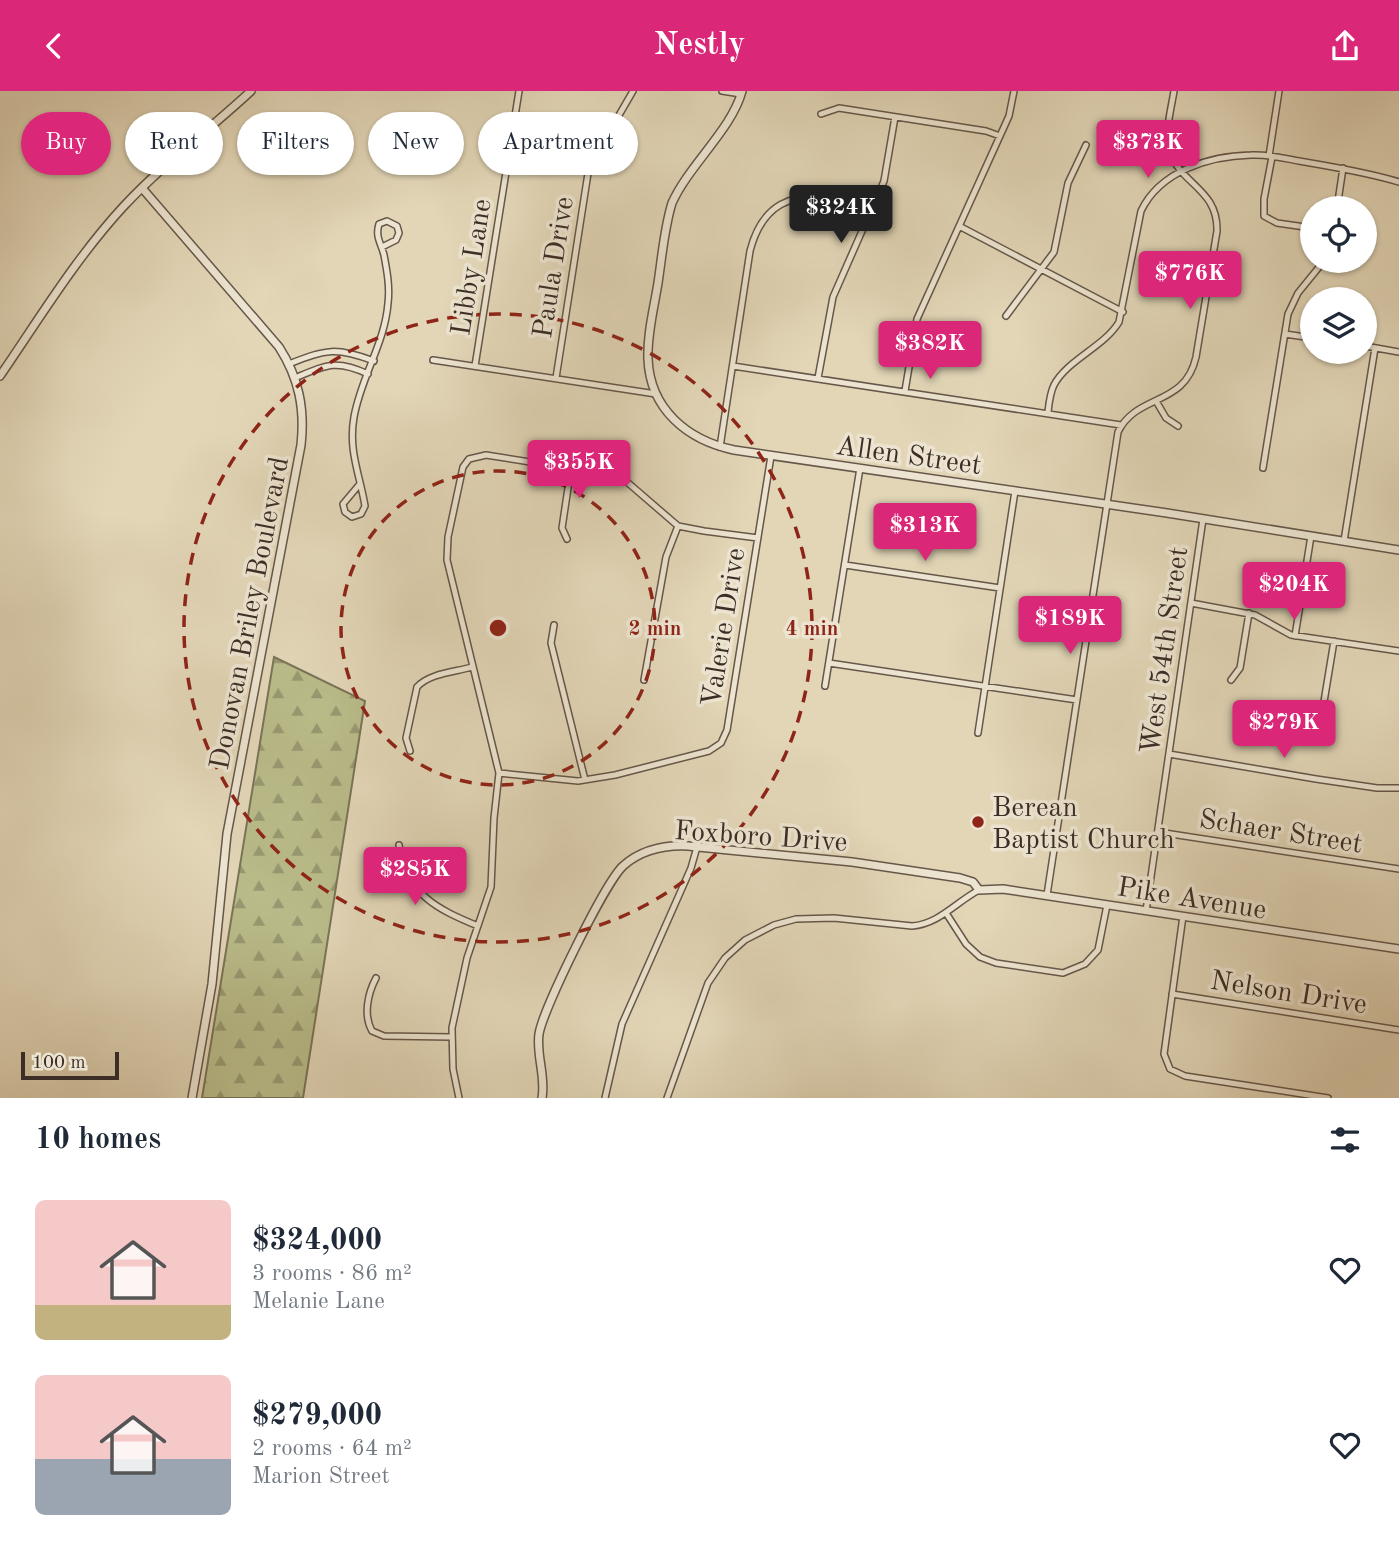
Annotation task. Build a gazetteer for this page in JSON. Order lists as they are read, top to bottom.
{
  "streets": {
    "street": [
      "Libby Lane",
      "Paula Drive",
      "Allen Street",
      "Donovan Briley Boulevard",
      "Valerie Drive",
      "West 54th Street",
      "Schaer Street",
      "Foxboro Drive",
      "Pike Avenue",
      "Nelson Drive"
    ]
  },
  "crossings": [
    ["Allen Street", "Valerie Drive"],
    ["Allen Street", "West 54th Street"],
    ["West 54th Street", "Schaer Street"],
    ["West 54th Street", "Pike Avenue"],
    ["Foxboro Drive", "Pike Avenue"]
  ],
  "places": ["Berean Baptist Church"],
  "scale_bar": "100 m",
  "page": {
    "header": "Nestly",
    "chip": [
      "Buy",
      "Rent",
      "Filters",
      "New",
      "Apartment"
    ],
    "price": [
      "$373K",
      "$324K",
      "$776K",
      "$382K",
      "$355K",
      "$313K",
      "$204K",
      "$189K",
      "$279K",
      "$285K"
    ],
    "scale": "100 m",
    "heading": "10 homes",
    "list": [
      {
        "name": "$324,000",
        "note": "3 rooms · 86 m² · Melanie Lane"
      },
      {
        "name": "$279,000",
        "note": "2 rooms · 64 m² · Marion Street"
      }
    ]
  },
  "rings": ["2 min", "4 min"]
}
